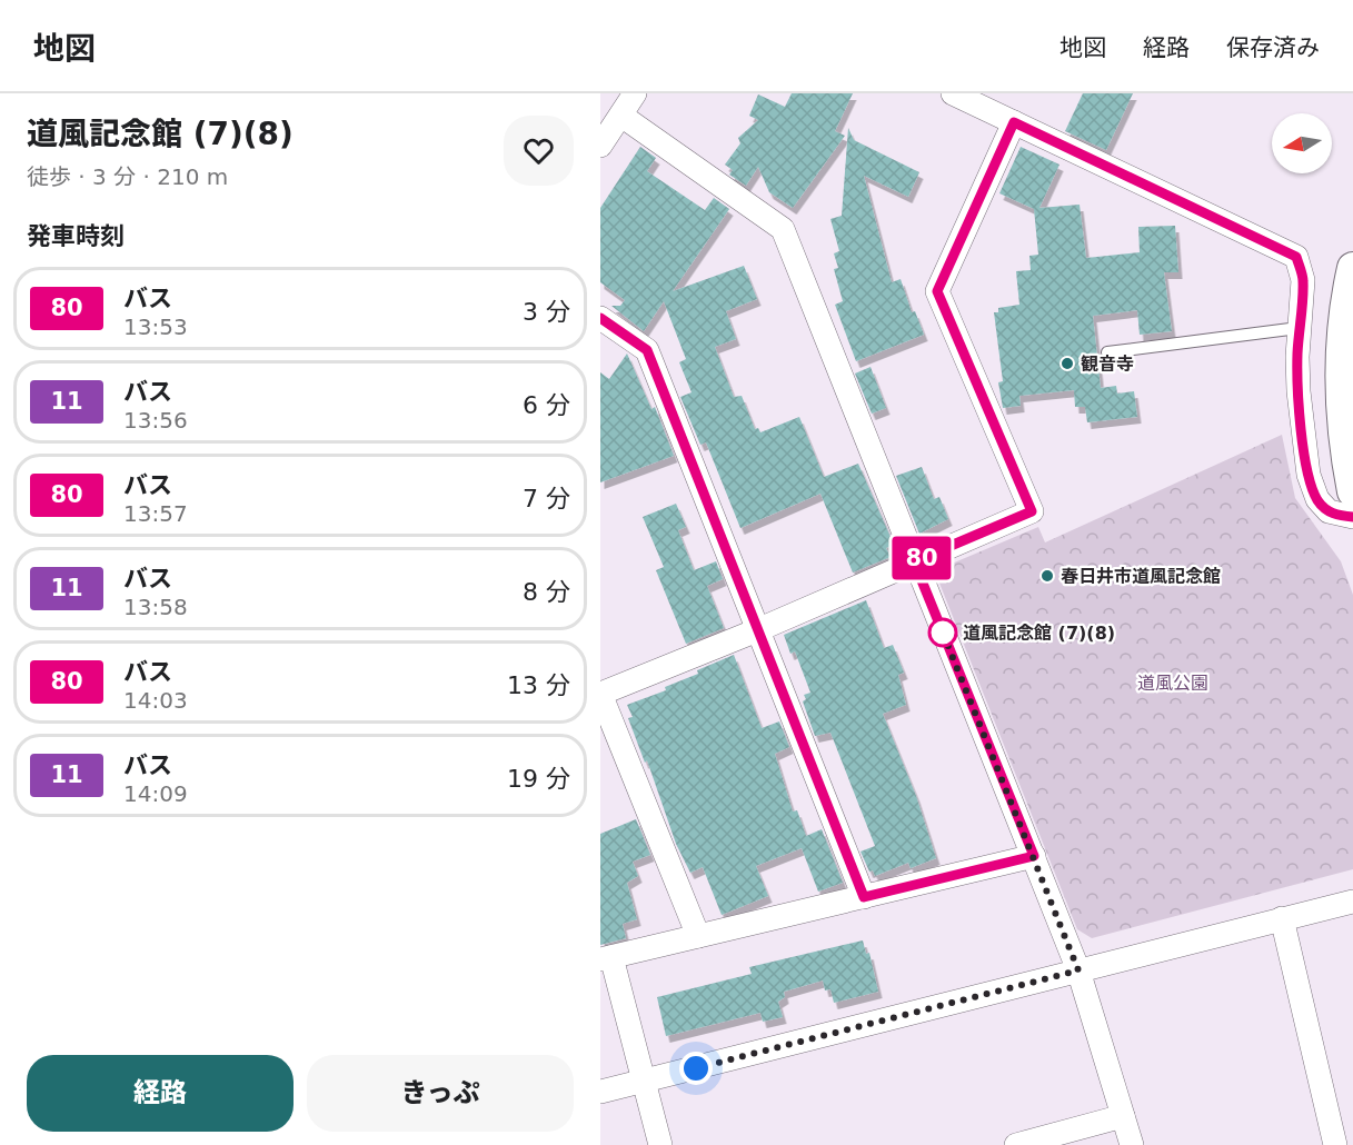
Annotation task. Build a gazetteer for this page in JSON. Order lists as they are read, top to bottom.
{
  "parks": ["道風公園"],
  "places": ["観音寺", "春日井市道風記念館", "道風記念館 (7)(8)"],
  "lines": ["bus line 80"],
  "north": "left",
  "page": {
    "header": "地図",
    "nav": ["地図", "経路", "保存済み"],
    "heading": [
      ["道風記念館 (7)(8)", "徒歩 · 3 分 · 210 m"],
      "発車時刻"
    ],
    "on_map": "80",
    "list": [
      {
        "mark": "80",
        "name": "バス",
        "note": "13:53",
        "value": "3 分"
      },
      {
        "mark": "11",
        "name": "バス",
        "note": "13:56",
        "value": "6 分"
      },
      {
        "mark": "80",
        "name": "バス",
        "note": "13:57",
        "value": "7 分"
      },
      {
        "mark": "11",
        "name": "バス",
        "note": "13:58",
        "value": "8 分"
      },
      {
        "mark": "80",
        "name": "バス",
        "note": "14:03",
        "value": "13 分"
      },
      {
        "mark": "11",
        "name": "バス",
        "note": "14:09",
        "value": "19 分"
      }
    ],
    "buttons": ["経路", "きっぷ"]
  }
}
